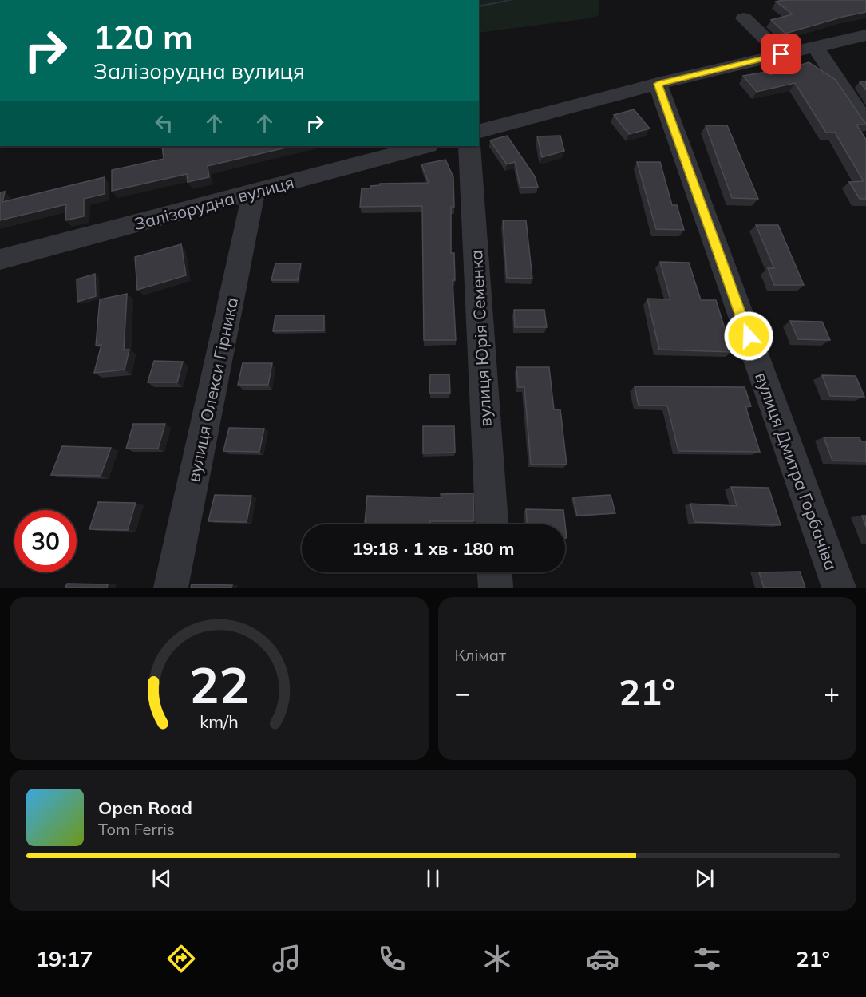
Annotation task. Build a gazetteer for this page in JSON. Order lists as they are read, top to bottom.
{
  "streets": {
    "street": [
      "Залізорудна вулиця",
      "вулиця Юрія Семенка",
      "вулиця Олекси Гірника",
      "вулиця Дмитра Горбачіва"
    ]
  },
  "crossings": [
    ["Залізорудна вулиця", "вулиця Олекси Гірника"]
  ],
  "page": {
    "turn": ["120 m", "Залізорудна вулиця"],
    "limit": "30",
    "trip": "19:18 · 1 хв · 180 m",
    "tile": "Клімат",
    "heat": ["−", "21°", "+"],
    "song": ["Open Road", "Tom Ferris"],
    "tabs": ["19:17", "21°"],
    "gauge": ["22", "km/h"]
  }
}
